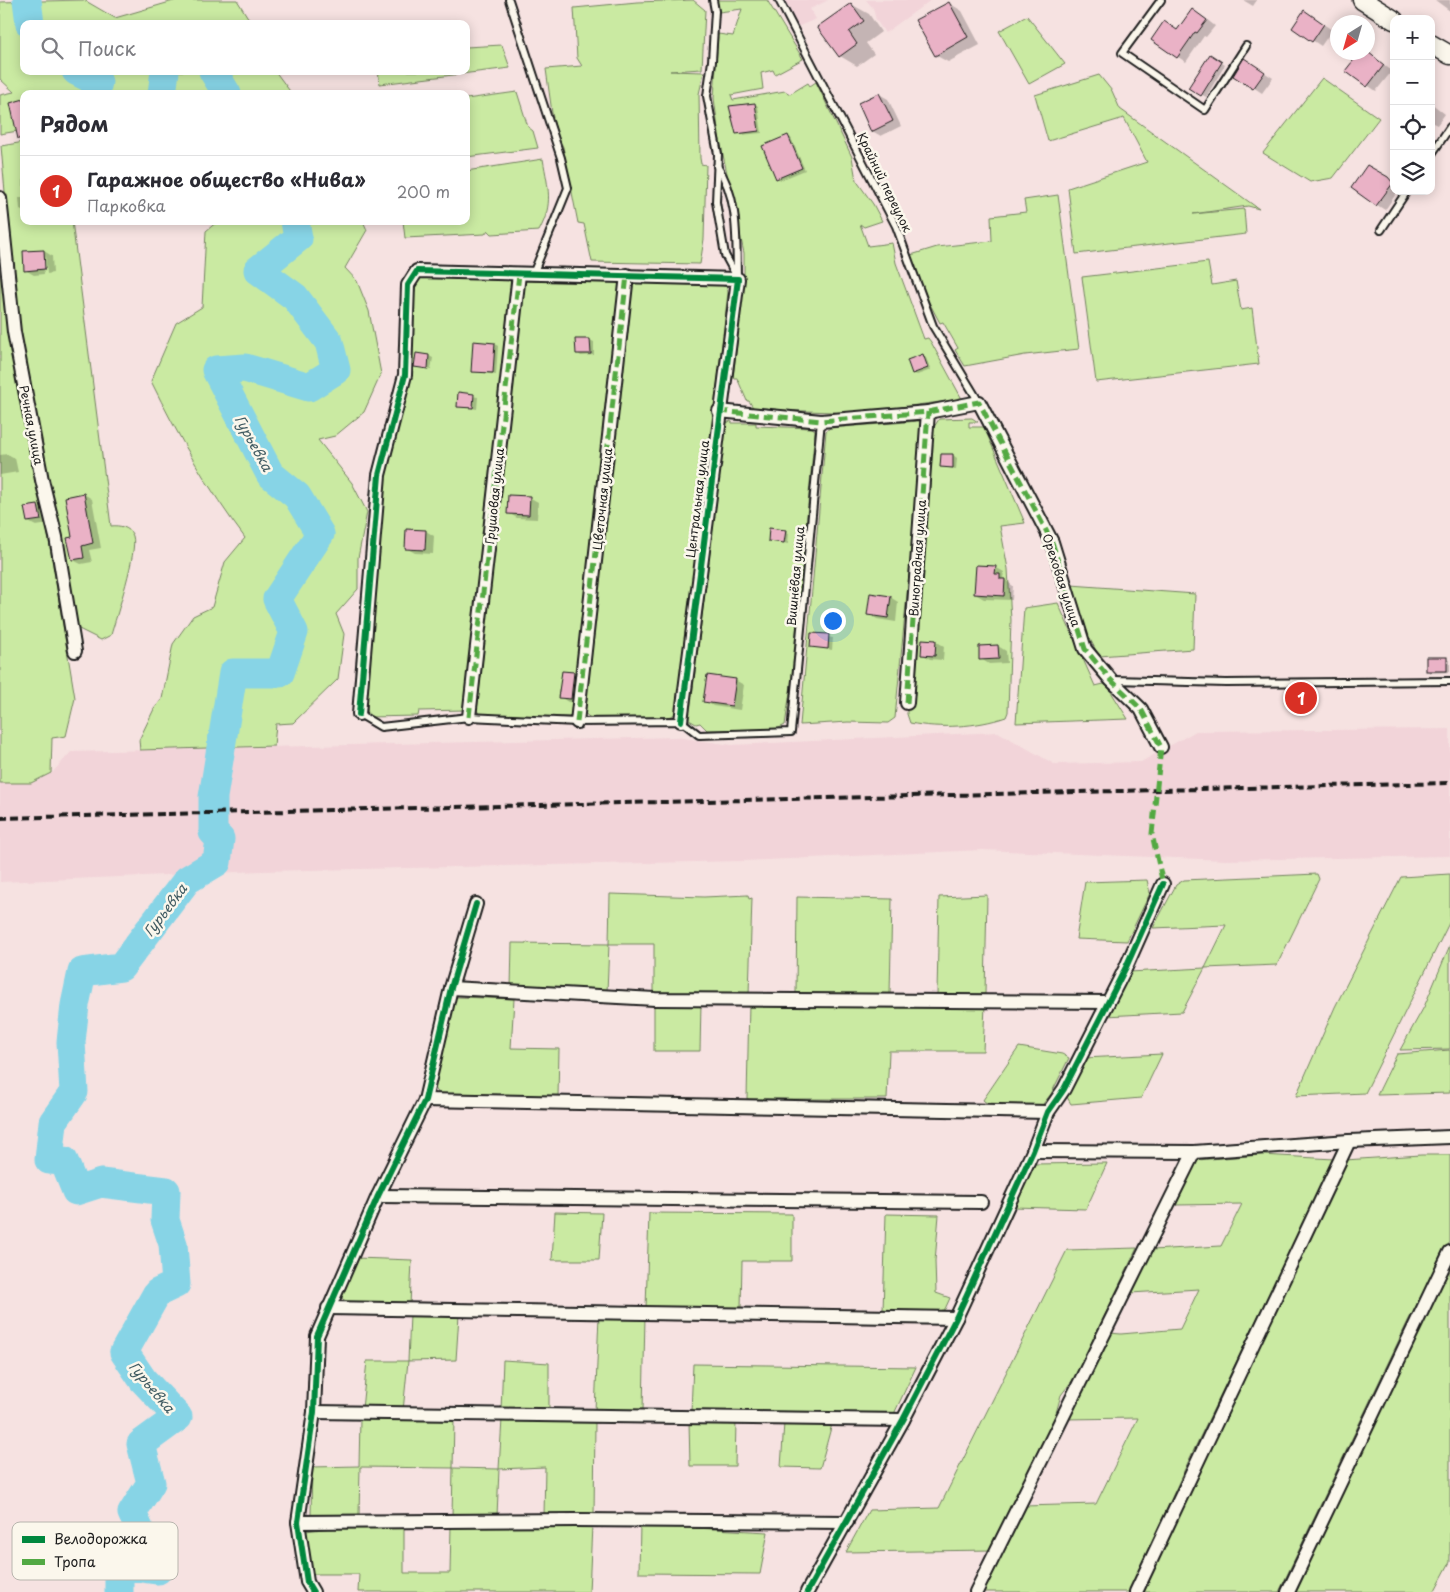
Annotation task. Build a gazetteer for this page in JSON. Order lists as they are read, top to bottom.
{
  "streets": {
    "street": [
      "Речная улица",
      "Грушовая улица",
      "Цветочная улица",
      "Центральная улица",
      "Виноградная улица",
      "Ореховая улица"
    ],
    "lane": ["Крайний переулок", "Вишнёвая улица"]
  },
  "crossings": [
    ["Крайний переулок", "Ореховая улица"],
    ["Центральная улица", "Вишнёвая улица"]
  ],
  "water": ["Гурьевка"],
  "legend": ["Велодорожка", "Тропа"],
  "north": "bottom left",
  "page": {
    "map_buttons": ["+", "−"],
    "search": "Поиск",
    "heading": "Рядом",
    "list": [
      {
        "mark": "1",
        "name": "Гаражное общество «Нива»",
        "note": "Парковка",
        "value": "200 m"
      }
    ],
    "pins": "1"
  }
}
